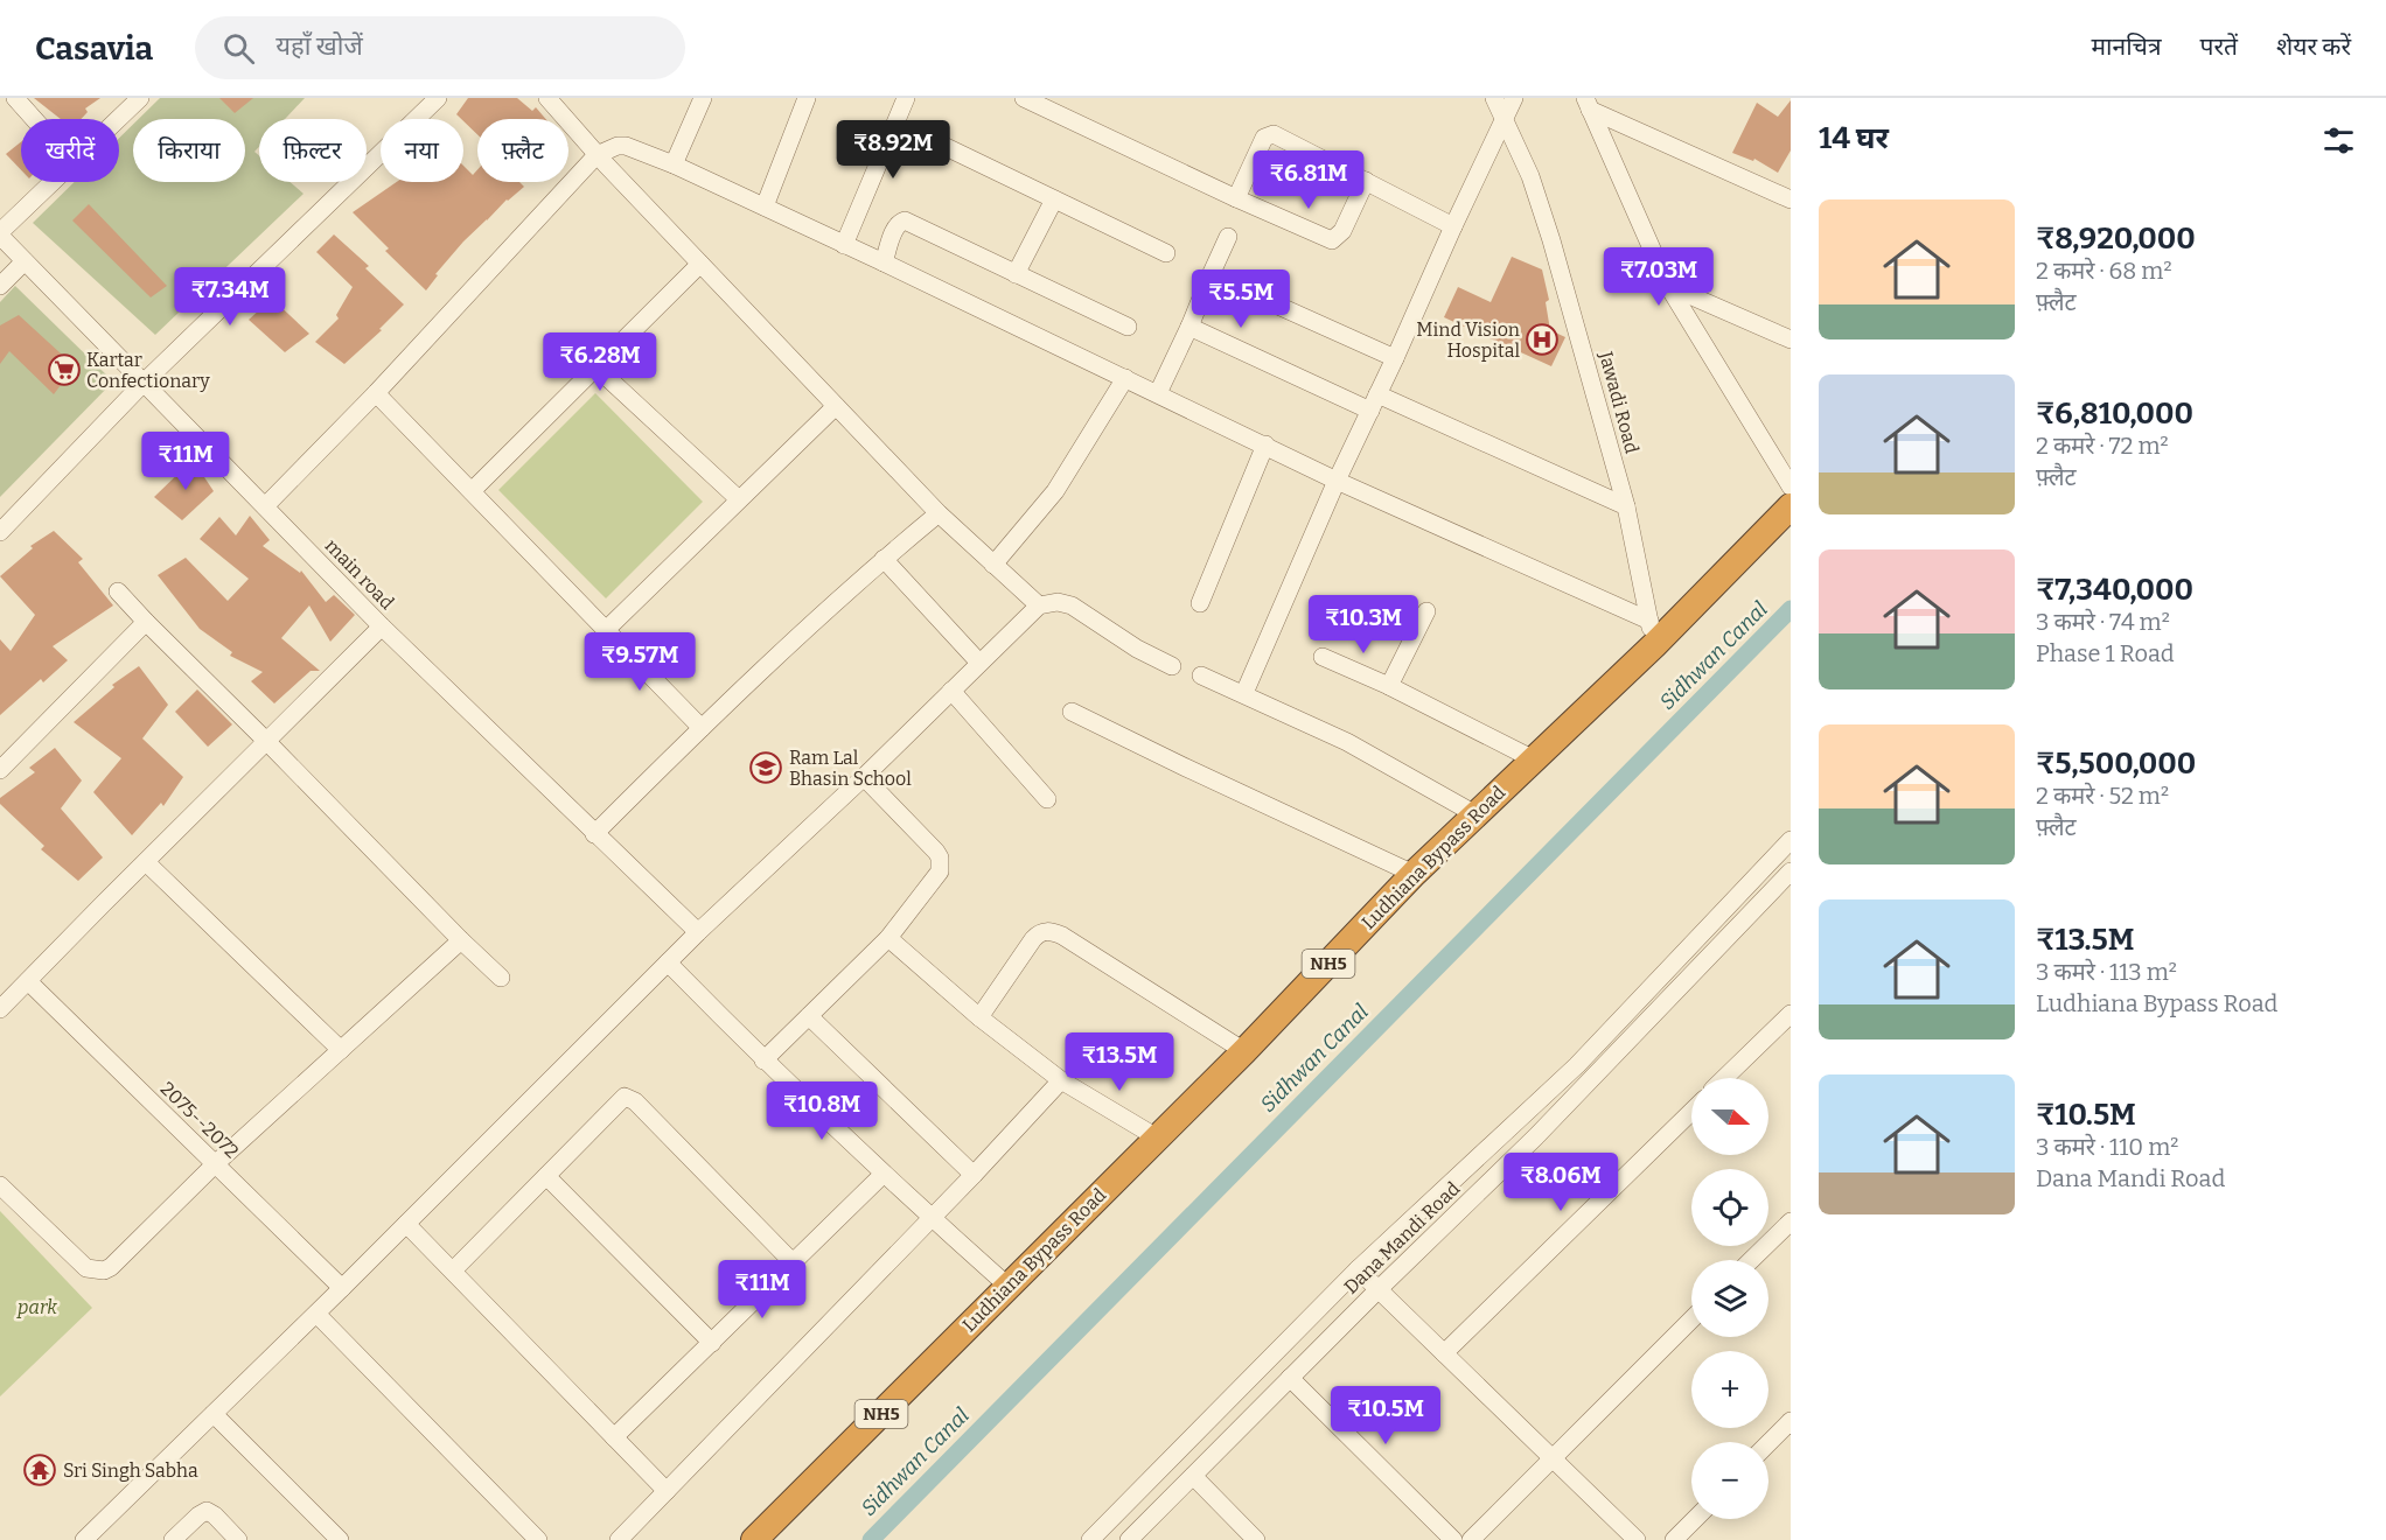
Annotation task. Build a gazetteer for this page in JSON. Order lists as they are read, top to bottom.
{
  "streets": {
    "highway": ["Ludhiana Bypass Road", "NH5"],
    "street": [
      "Jawadi Road",
      "main road",
      "2075--2072",
      "Dana Mandi Road"
    ]
  },
  "crossings": [
    ["Jawadi Road", "Ludhiana Bypass Road"]
  ],
  "water": ["Sidhwan Canal"],
  "parks": ["park"],
  "places": {
    "hospital": ["Mind Vision Hospital"],
    "supermarket": ["Kartar Confectionary"],
    "school or university": ["Ram Lal Bhasin School"],
    "temple": ["Sri Singh Sabha"]
  },
  "north": "right",
  "page": {
    "header": "Casavia",
    "search": "यहाँ खोजें",
    "nav": ["मानचित्र", "परतें", "शेयर करें"],
    "heading": "14 घर",
    "chip": [
      "खरीदें",
      "किराया",
      "फ़िल्टर",
      "नया",
      "फ़्लैट"
    ],
    "price": [
      "₹8.92M",
      "₹6.81M",
      "₹7.03M",
      "₹7.34M",
      "₹5.5M",
      "₹6.28M",
      "₹11M",
      "₹10.3M",
      "₹9.57M",
      "₹13.5M",
      "₹10.8M",
      "₹8.06M",
      "₹11M",
      "₹10.5M"
    ],
    "list": [
      {
        "name": "₹8,920,000",
        "note": "2 कमरे · 68 m² · फ़्लैट"
      },
      {
        "name": "₹6,810,000",
        "note": "2 कमरे · 72 m² · फ़्लैट"
      },
      {
        "name": "₹7,340,000",
        "note": "3 कमरे · 74 m² · Phase 1 Road"
      },
      {
        "name": "₹5,500,000",
        "note": "2 कमरे · 52 m² · फ़्लैट"
      },
      {
        "name": "₹13.5M",
        "note": "3 कमरे · 113 m² · Ludhiana Bypass Road"
      },
      {
        "name": "₹10.5M",
        "note": "3 कमरे · 110 m² · Dana Mandi Road"
      }
    ],
    "map_buttons": ["+", "−"]
  }
}
